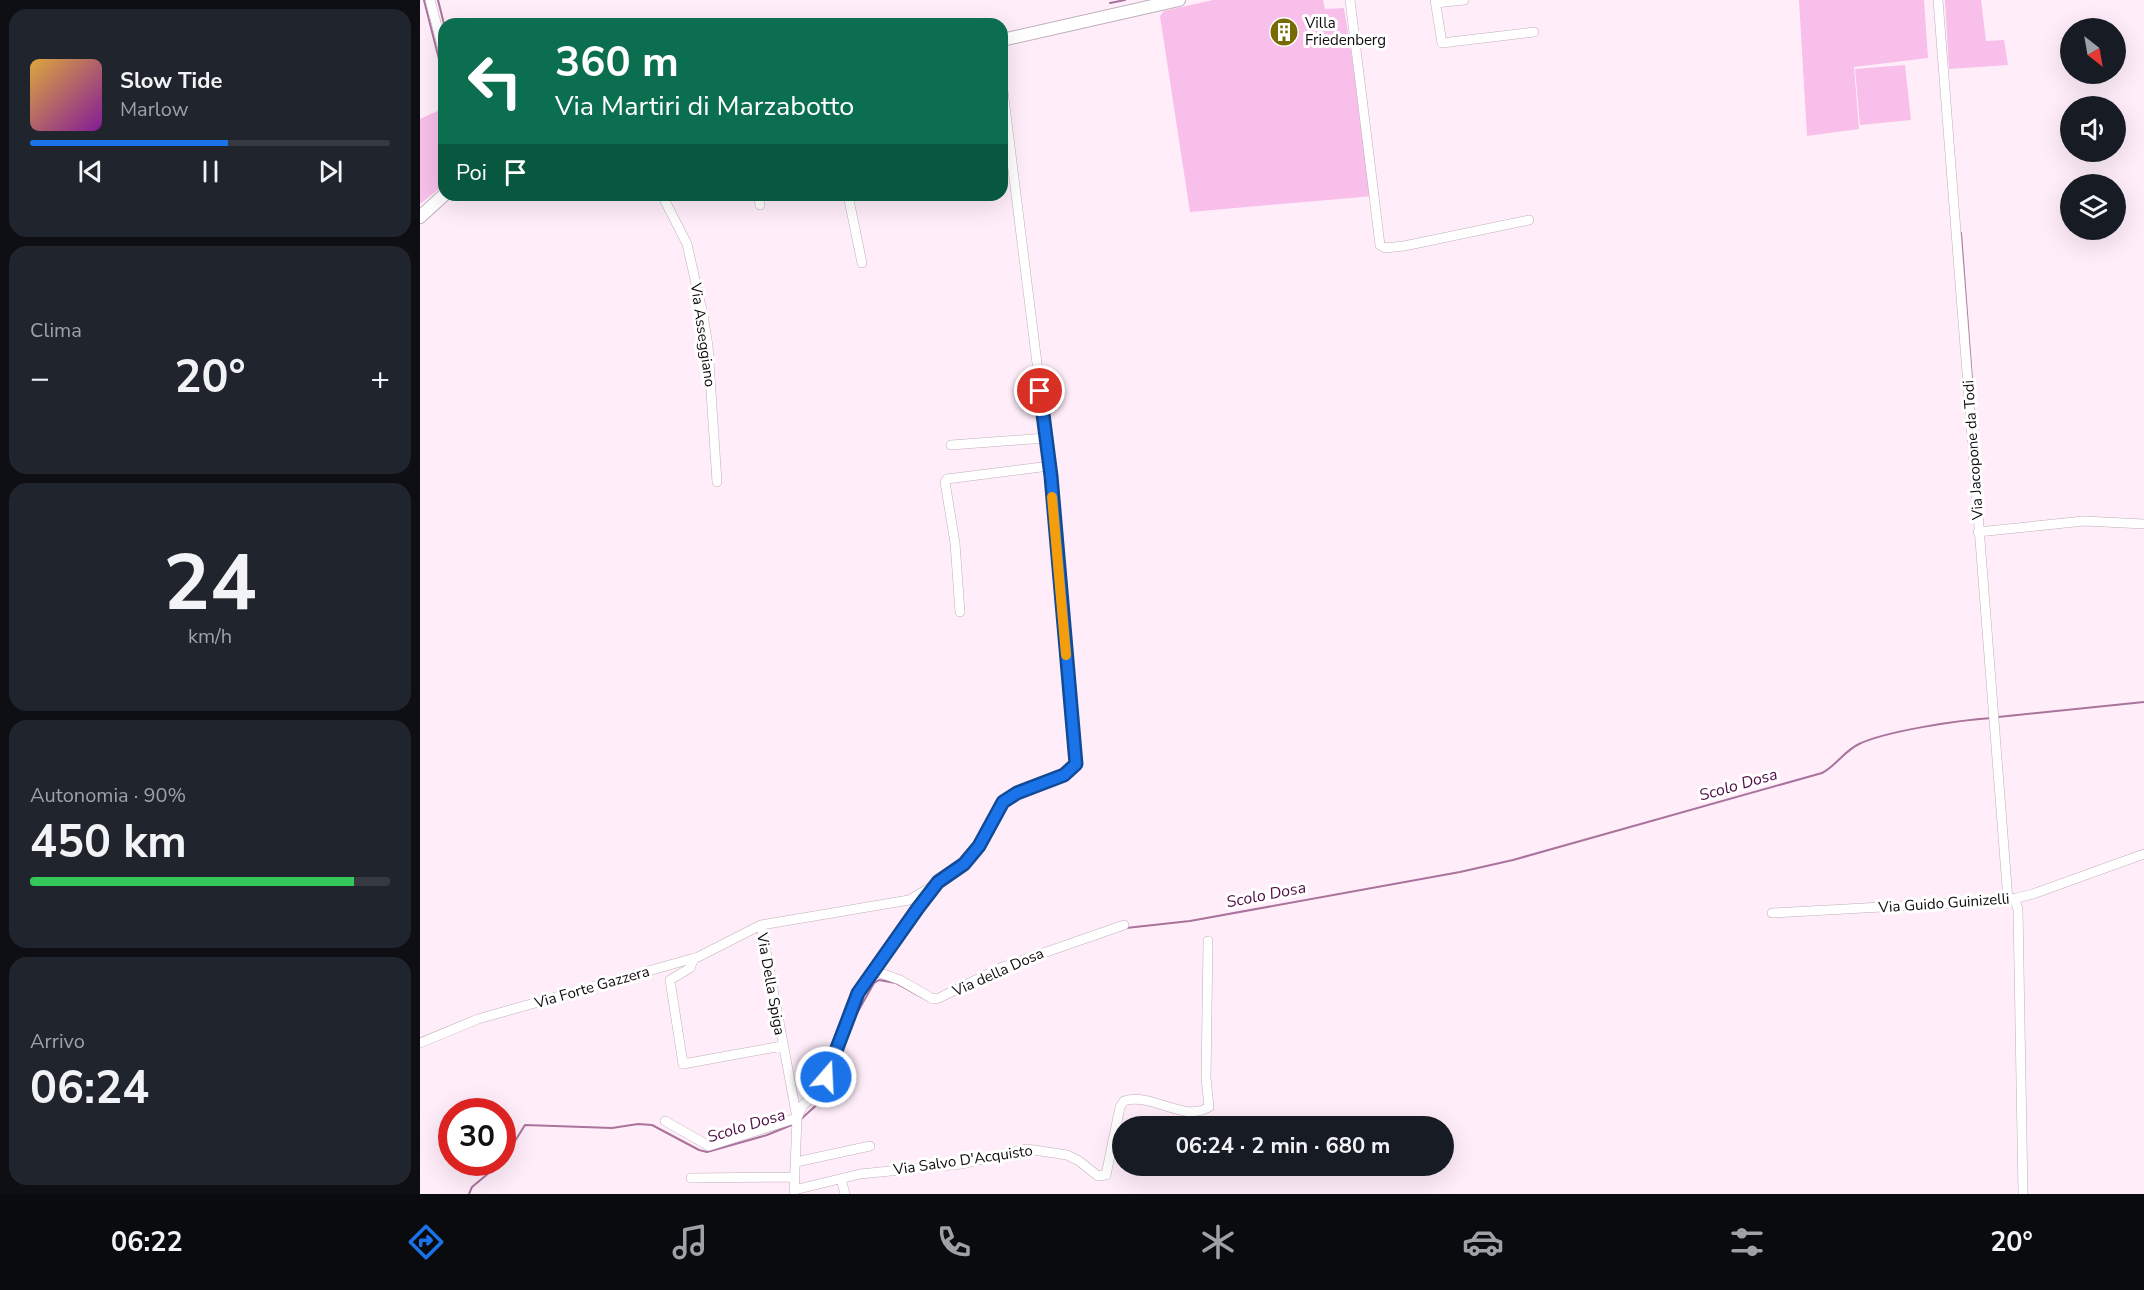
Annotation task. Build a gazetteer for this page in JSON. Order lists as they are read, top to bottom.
{
  "streets": {
    "street": [
      "Via Asseggiano",
      "Via Jacopone da Todi",
      "Via Guido Guinizelli",
      "Via della Dosa",
      "Via Della Spiga",
      "Via Forte Gazzera",
      "Via Salvo D'Acquisto"
    ]
  },
  "crossings": [
    ["Via Jacopone da Todi", "Via Guido Guinizelli"],
    ["Via Della Spiga", "Via Forte Gazzera"],
    ["Via Della Spiga", "Via Salvo D'Acquisto"]
  ],
  "water": ["Scolo Dosa"],
  "places": {
    "building": ["Villa Friedenberg"]
  },
  "north": "bottom right",
  "page": {
    "turn": ["360 m", "Via Martiri di Marzabotto"],
    "song": ["Slow Tide", "Marlow"],
    "then": "Poi",
    "tile": [
      "Clima",
      ["24", "km/h"],
      ["Autonomia · 90%", "450 km"],
      ["Arrivo", "06:24"]
    ],
    "heat": ["−", "20°", "+"],
    "limit": "30",
    "trip": "06:24 · 2 min · 680 m",
    "tabs": ["06:22", "20°"]
  }
}
